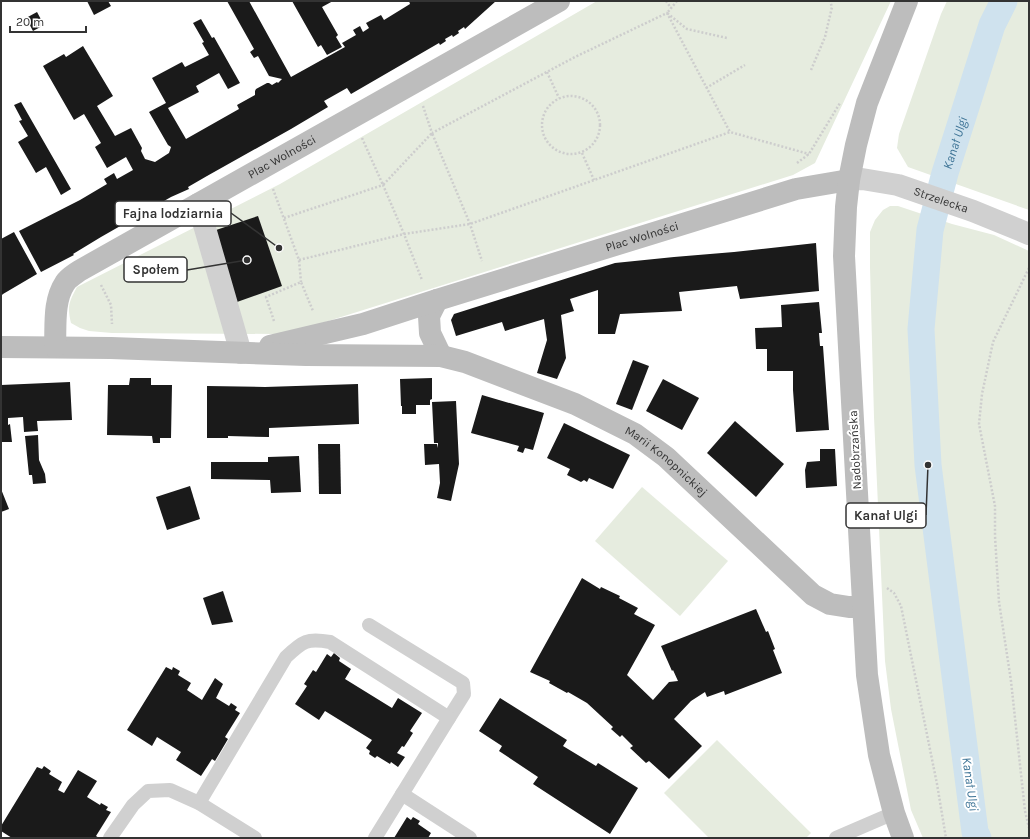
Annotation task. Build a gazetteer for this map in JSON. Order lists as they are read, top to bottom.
{
  "streets": {
    "street": [
      "Plac Wolności",
      "Strzelecka",
      "Nadobrzańska",
      "Marii Konopnickiej"
    ]
  },
  "crossings": [
    ["Plac Wolności", "Strzelecka"],
    ["Plac Wolności", "Nadobrzańska"],
    ["Plac Wolności", "Marii Konopnickiej"],
    ["Strzelecka", "Nadobrzańska"],
    ["Nadobrzańska", "Marii Konopnickiej"]
  ],
  "water": ["Kanał Ulgi"],
  "places": ["Fajna lodziarnia", "Społem", "Kanał Ulgi"],
  "scale_bar": "20 m"
}
